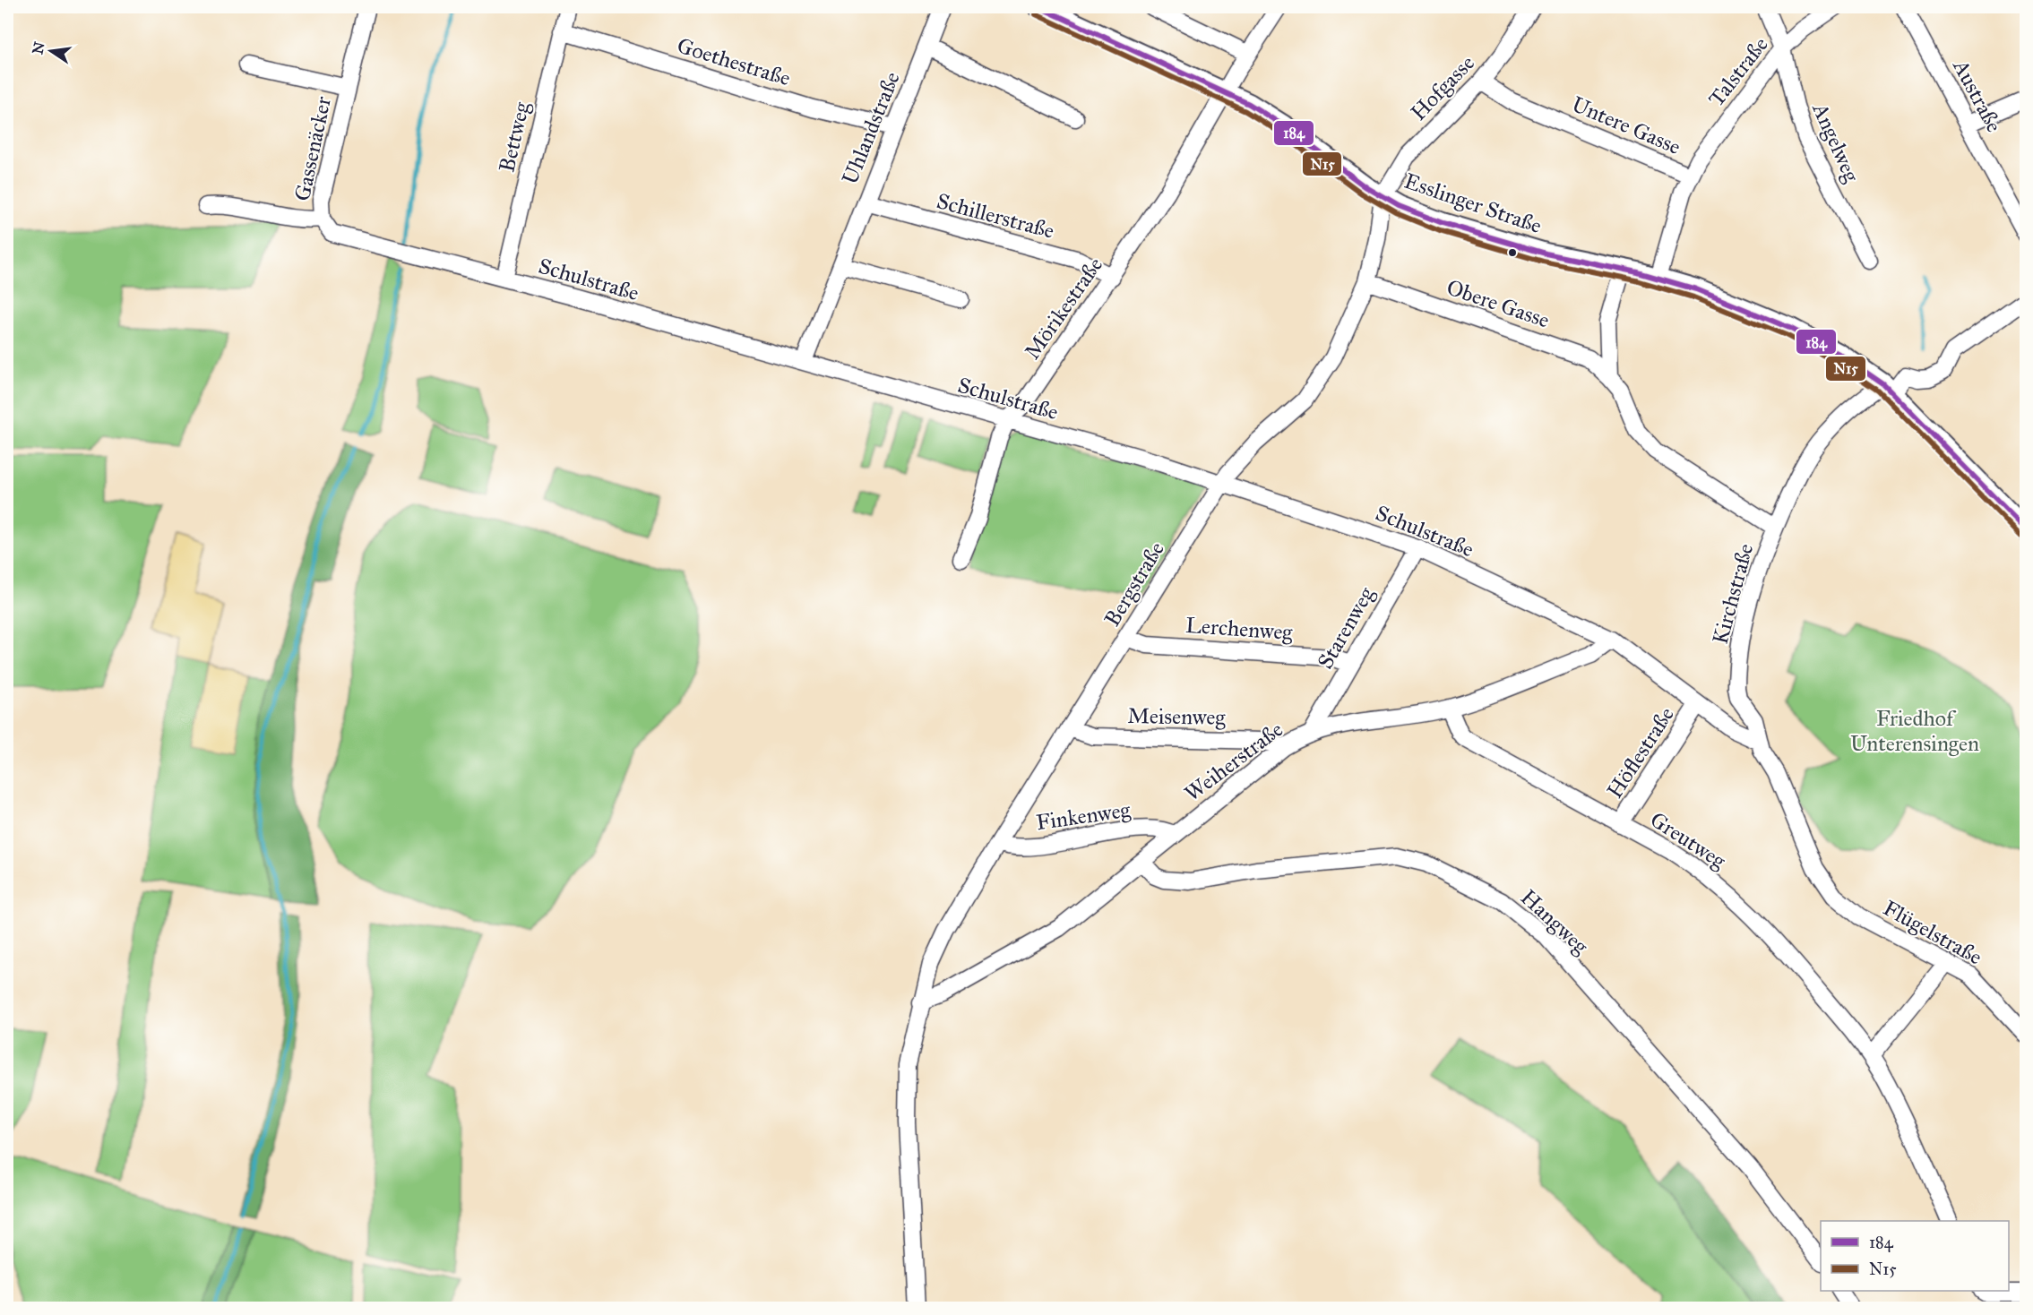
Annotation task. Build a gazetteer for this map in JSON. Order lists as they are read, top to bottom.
{
  "streets": {
    "street": [
      "Goethestraße",
      "Talstraße",
      "Hofgasse",
      "Austraße",
      "Untere Gasse",
      "Uhlandstraße",
      "Bettweg",
      "Angelweg",
      "Gassenäcker",
      "Esslinger Straße",
      "Schillerstraße",
      "Schulstraße",
      "Obere Gasse",
      "Mörikestraße",
      "Bergstraße",
      "Kirchstraße",
      "Starenweg",
      "Lerchenweg",
      "Meisenweg",
      "Höflestraße",
      "Weiherstraße",
      "Finkenweg",
      "Greutweg",
      "Hangweg",
      "Flügelstraße"
    ]
  },
  "crossings": [
    ["Goethestraße", "Uhlandstraße"],
    ["Goethestraße", "Bettweg"],
    ["Talstraße", "Untere Gasse"],
    ["Talstraße", "Angelweg"],
    ["Hofgasse", "Untere Gasse"],
    ["Hofgasse", "Esslinger Straße"],
    ["Hofgasse", "Bergstraße"],
    ["Untere Gasse", "Esslinger Straße"],
    ["Uhlandstraße", "Schillerstraße"],
    ["Uhlandstraße", "Schulstraße"],
    ["Bettweg", "Schulstraße"],
    ["Gassenäcker", "Schulstraße"],
    ["Esslinger Straße", "Mörikestraße"],
    ["Esslinger Straße", "Bergstraße"],
    ["Esslinger Straße", "Kirchstraße"],
    ["Schillerstraße", "Mörikestraße"],
    ["Schulstraße", "Mörikestraße"],
    ["Schulstraße", "Bergstraße"],
    ["Schulstraße", "Kirchstraße"],
    ["Schulstraße", "Starenweg"],
    ["Schulstraße", "Höflestraße"],
    ["Schulstraße", "Weiherstraße"],
    ["Obere Gasse", "Bergstraße"],
    ["Obere Gasse", "Kirchstraße"],
    ["Bergstraße", "Lerchenweg"],
    ["Bergstraße", "Meisenweg"],
    ["Bergstraße", "Weiherstraße"],
    ["Bergstraße", "Finkenweg"],
    ["Kirchstraße", "Flügelstraße"],
    ["Starenweg", "Lerchenweg"],
    ["Starenweg", "Weiherstraße"],
    ["Meisenweg", "Weiherstraße"],
    ["Höflestraße", "Greutweg"],
    ["Weiherstraße", "Finkenweg"],
    ["Weiherstraße", "Greutweg"],
    ["Weiherstraße", "Hangweg"]
  ],
  "parks": ["Friedhof Unterensingen"],
  "lines": ["transit line 184", "transit line N15"],
  "legend": ["184", "N15"],
  "north": "left"
}
